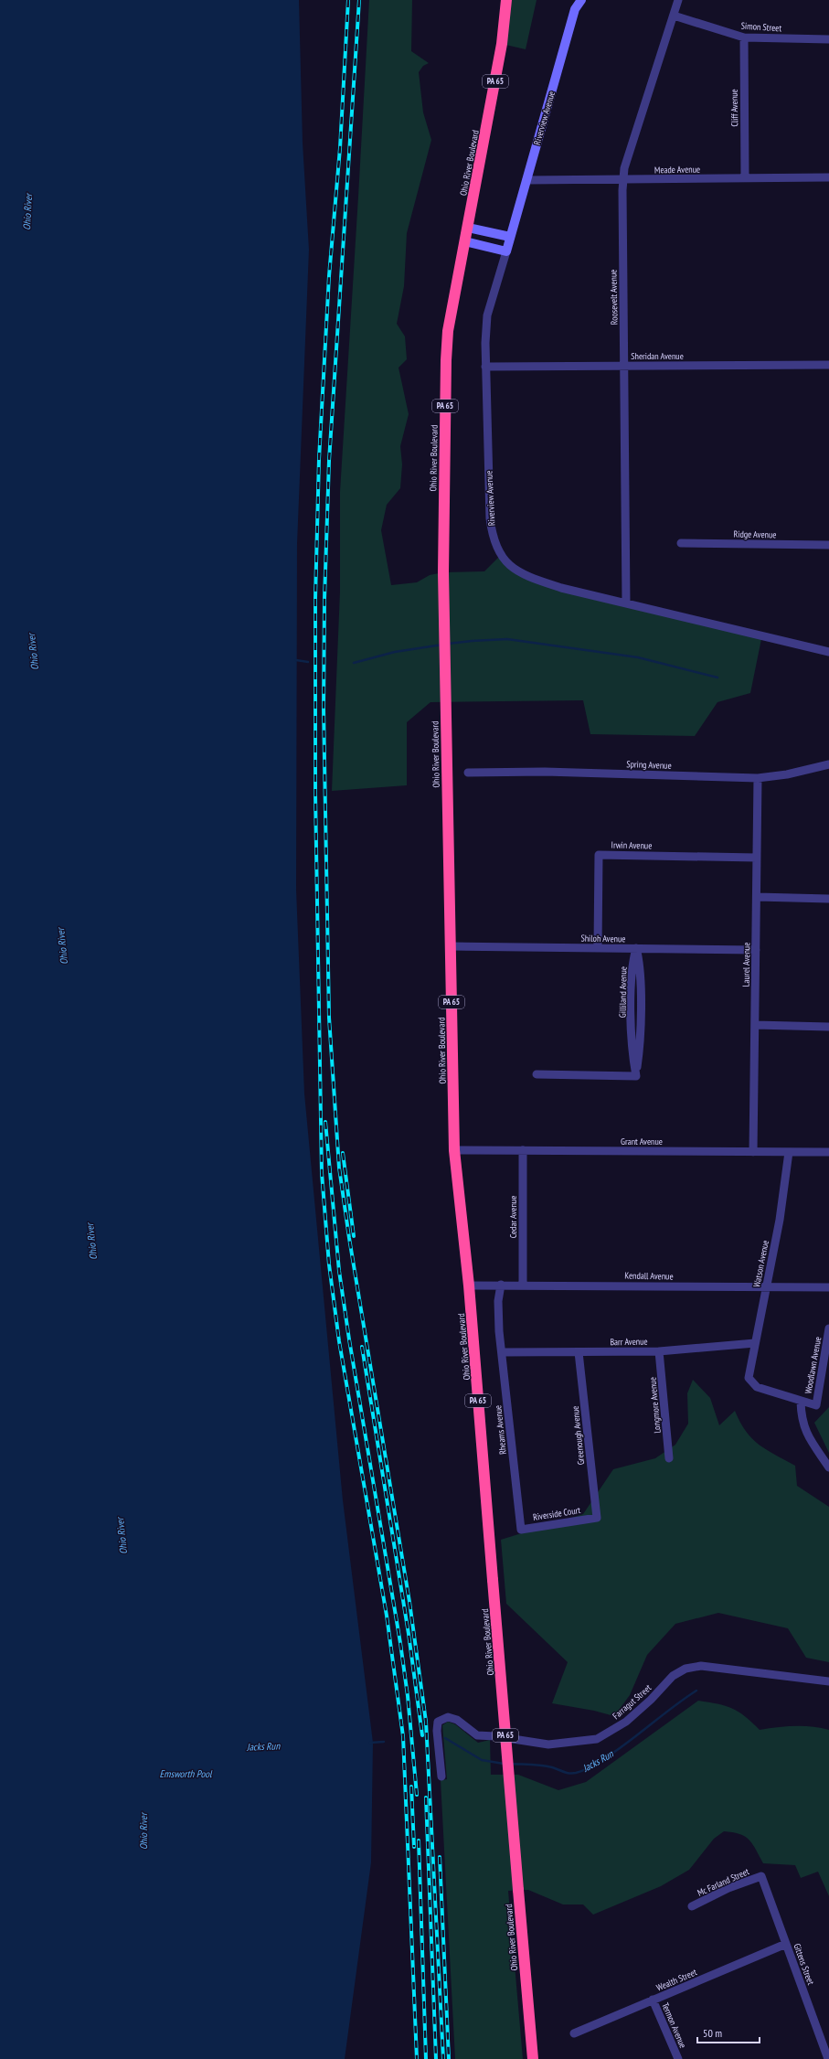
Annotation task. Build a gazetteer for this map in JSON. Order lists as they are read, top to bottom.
{
  "streets": {
    "highway": ["PA 65", "Ohio River Boulevard"],
    "street": [
      "Simon Street",
      "Cliff Avenue",
      "Riverview Avenue",
      "Meade Avenue",
      "Roosevelt Avenue",
      "Sheridan Avenue",
      "Ridge Avenue",
      "Spring Avenue",
      "Irwin Avenue",
      "Shiloh Avenue",
      "Laurel Avenue",
      "Gilliland Avenue",
      "Grant Avenue",
      "Cedar Avenue",
      "Watson Avenue",
      "Kendall Avenue",
      "Barr Avenue",
      "Woodlawn Avenue",
      "Longmore Avenue",
      "Rheams Avenue",
      "Greenough Avenue",
      "Riverside Court",
      "Farragut Street",
      "Mc Farland Street",
      "Gittens Street",
      "Wealth Street",
      "Termon Avenue"
    ]
  },
  "crossings": [
    ["Simon Street", "Cliff Avenue"],
    ["Simon Street", "Roosevelt Avenue"],
    ["Cliff Avenue", "Meade Avenue"],
    ["Riverview Avenue", "Meade Avenue"],
    ["Riverview Avenue", "Roosevelt Avenue"],
    ["Riverview Avenue", "Sheridan Avenue"],
    ["Ohio River Boulevard", "Shiloh Avenue"],
    ["Ohio River Boulevard", "Grant Avenue"],
    ["Ohio River Boulevard", "Kendall Avenue"],
    ["Meade Avenue", "Roosevelt Avenue"],
    ["Roosevelt Avenue", "Sheridan Avenue"],
    ["Spring Avenue", "Laurel Avenue"],
    ["Irwin Avenue", "Shiloh Avenue"],
    ["Irwin Avenue", "Laurel Avenue"],
    ["Shiloh Avenue", "Laurel Avenue"],
    ["Shiloh Avenue", "Gilliland Avenue"],
    ["Laurel Avenue", "Grant Avenue"],
    ["Grant Avenue", "Cedar Avenue"],
    ["Grant Avenue", "Watson Avenue"],
    ["Cedar Avenue", "Kendall Avenue"],
    ["Watson Avenue", "Kendall Avenue"],
    ["Watson Avenue", "Barr Avenue"],
    ["Watson Avenue", "Woodlawn Avenue"],
    ["Kendall Avenue", "Rheams Avenue"],
    ["Barr Avenue", "Longmore Avenue"],
    ["Barr Avenue", "Rheams Avenue"],
    ["Barr Avenue", "Greenough Avenue"],
    ["Rheams Avenue", "Riverside Court"],
    ["Greenough Avenue", "Riverside Court"],
    ["Mc Farland Street", "Gittens Street"],
    ["Gittens Street", "Wealth Street"],
    ["Wealth Street", "Termon Avenue"]
  ],
  "water": ["Ohio River", "Jacks Run", "Emsworth Pool"],
  "scale_bar": "50 m"
}
